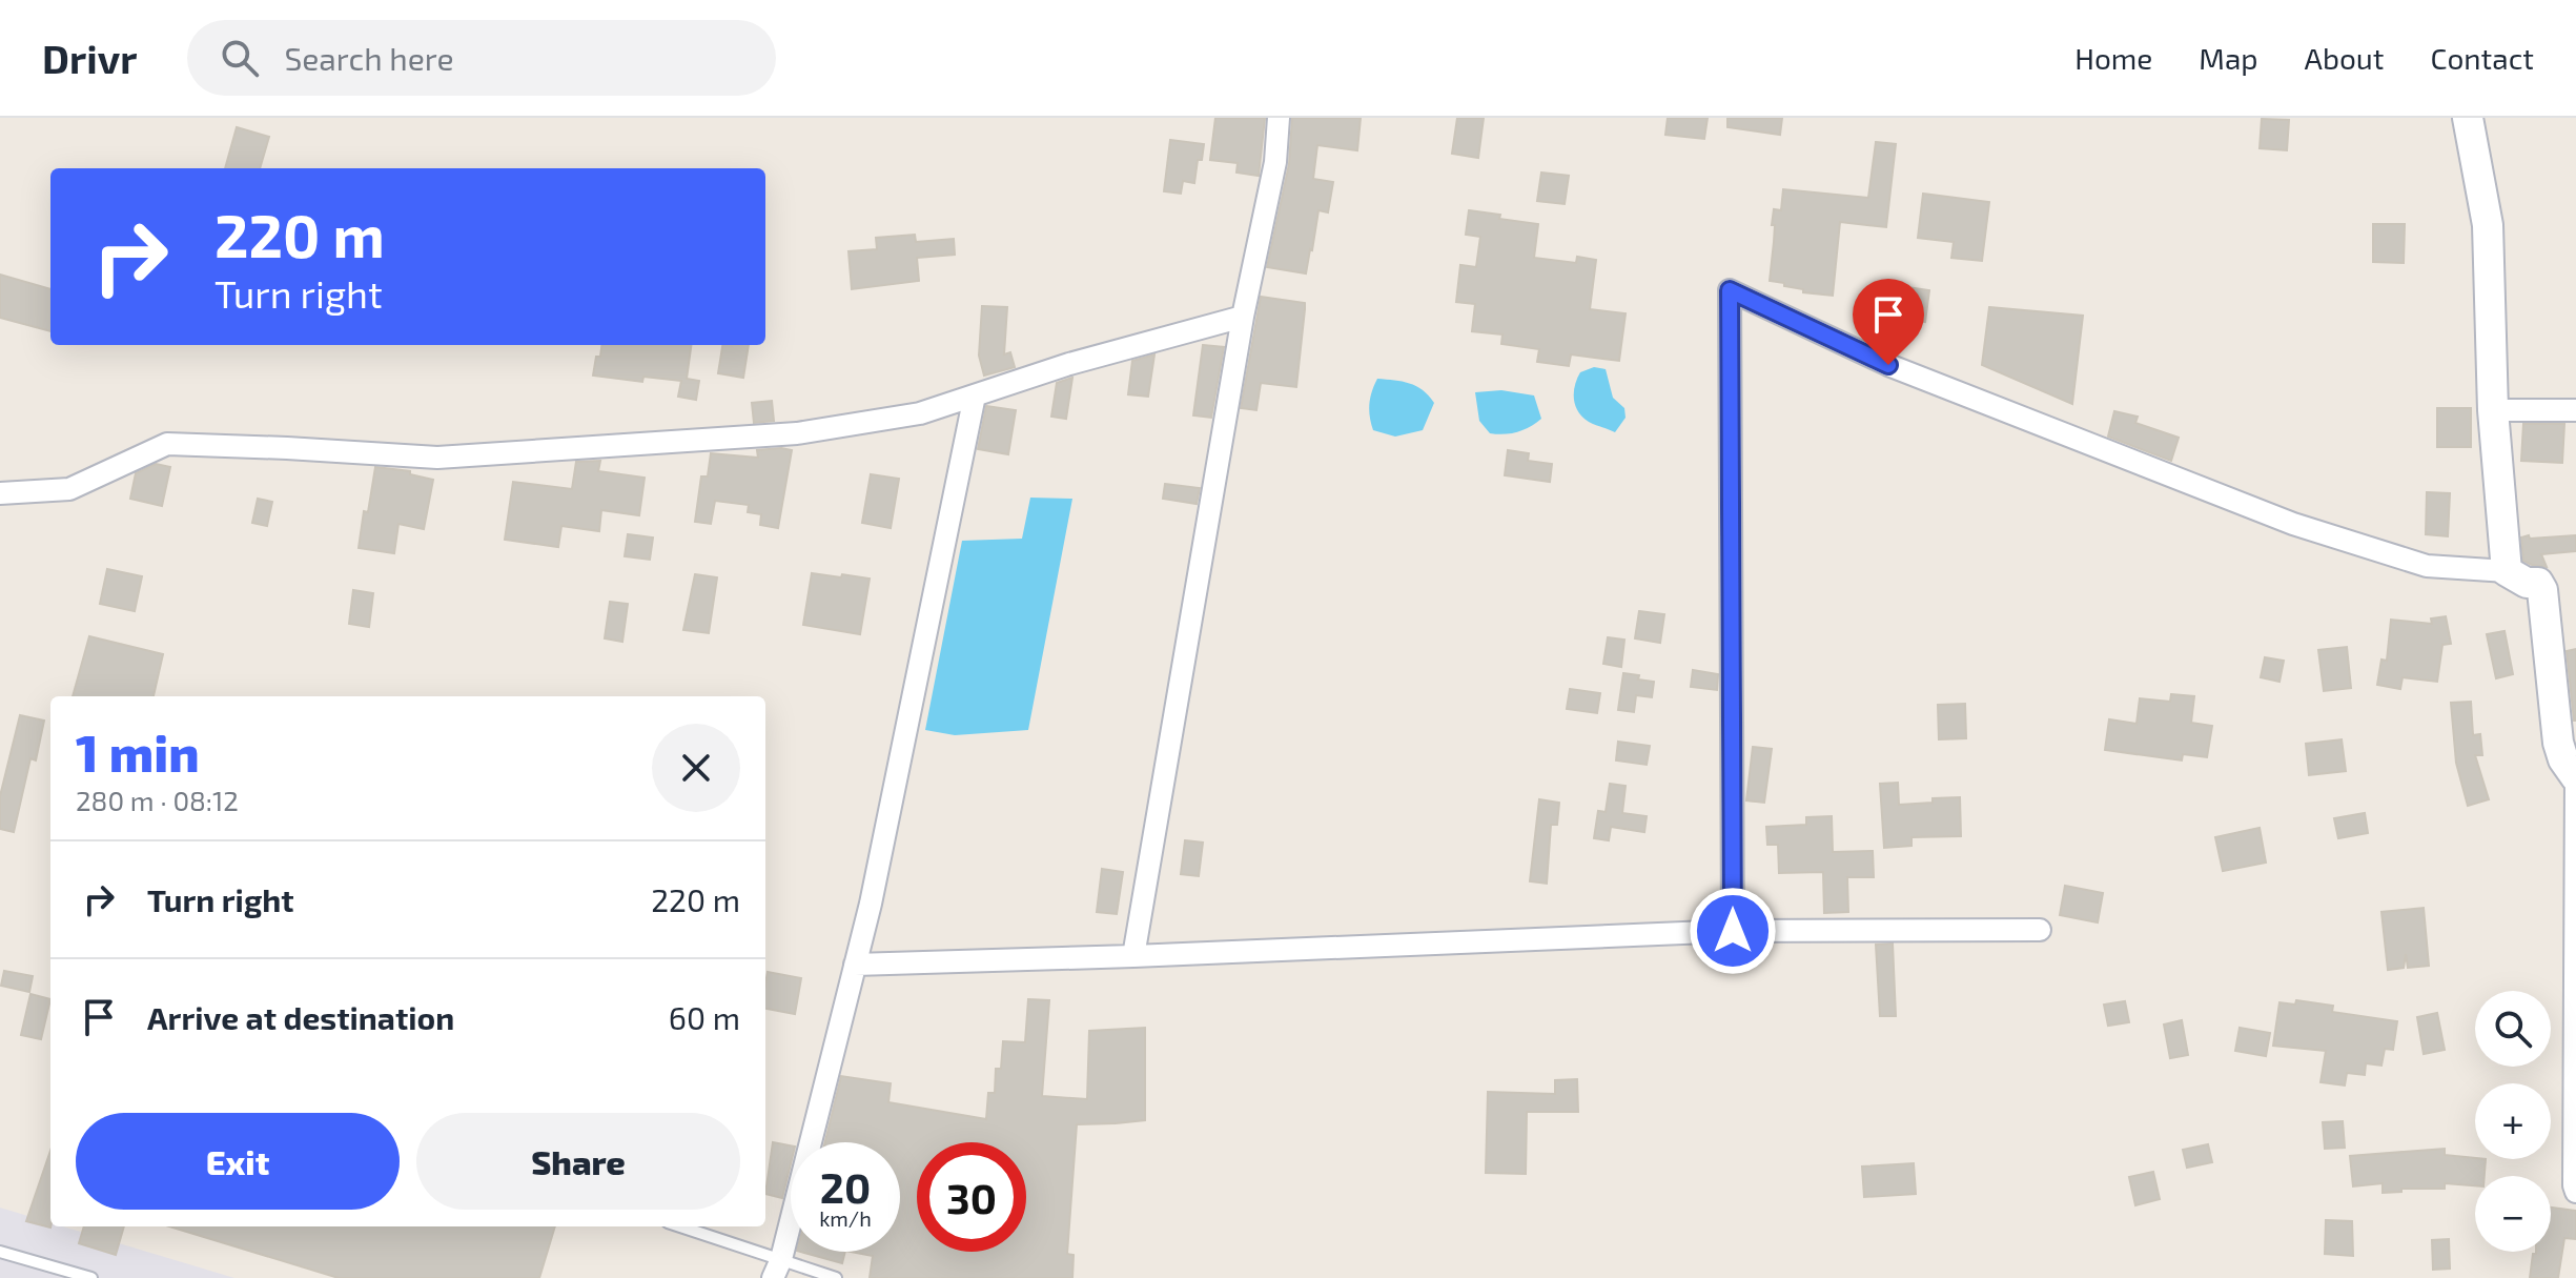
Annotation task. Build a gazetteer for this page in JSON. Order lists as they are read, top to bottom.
{
  "page": {
    "header": "Drivr",
    "search": "Search here",
    "nav": [
      "Home",
      "Map",
      "About",
      "Contact"
    ],
    "turn": ["220 m", "Turn right"],
    "heading": ["1 min", "280 m · 08:12"],
    "list": [
      {
        "name": "Turn right",
        "value": "220 m"
      },
      {
        "name": "Arrive at destination",
        "value": "60 m"
      }
    ],
    "map_buttons": ["+", "−"],
    "buttons": ["Exit", "Share"],
    "speed": "20 km/h",
    "limit": "30"
  }
}
